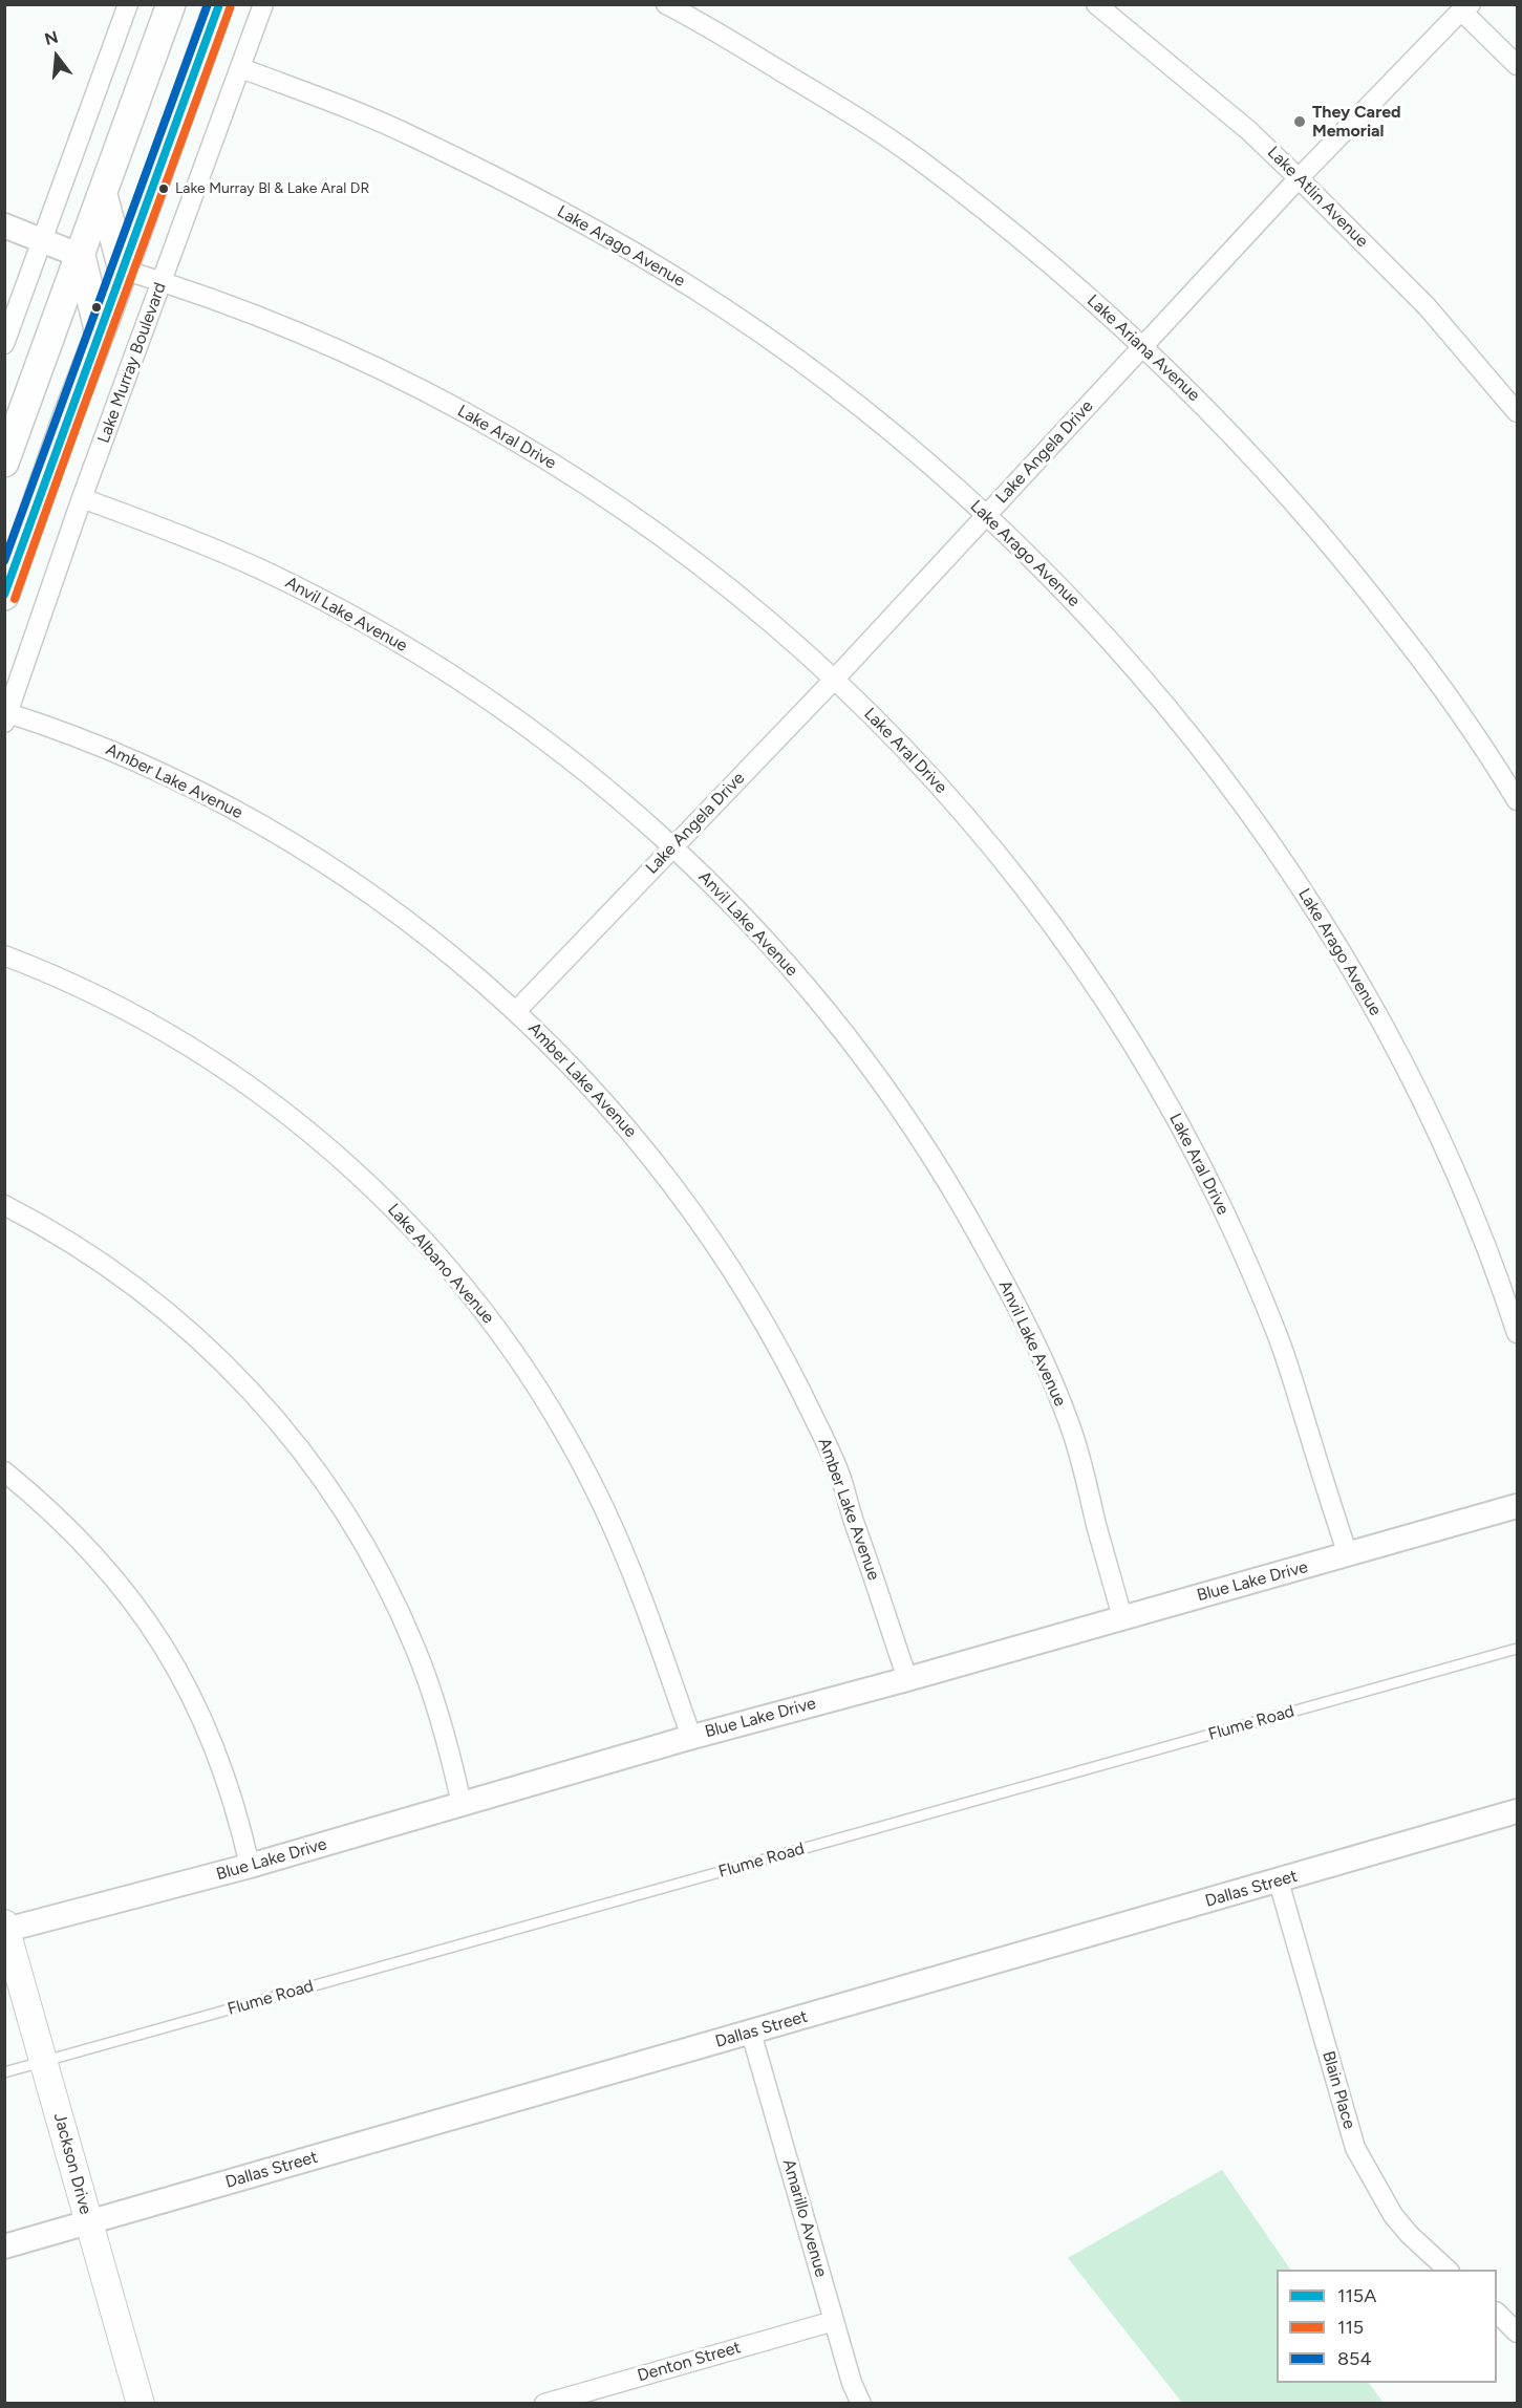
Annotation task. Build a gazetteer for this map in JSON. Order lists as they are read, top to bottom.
{
  "streets": {
    "main road": ["Jackson Drive"],
    "street": [
      "Lake Atlin Avenue",
      "Lake Arago Avenue",
      "Lake Ariana Avenue",
      "Lake Murray Boulevard",
      "Lake Aral Drive",
      "Lake Angela Drive",
      "Anvil Lake Avenue",
      "Amber Lake Avenue",
      "Lake Albano Avenue",
      "Blue Lake Drive",
      "Dallas Street",
      "Blain Place",
      "Amarillo Avenue",
      "Denton Street"
    ],
    "lane": ["Flume Road"]
  },
  "crossings": [
    ["Lake Atlin Avenue", "Lake Angela Drive"],
    ["Lake Arago Avenue", "Lake Murray Boulevard"],
    ["Lake Arago Avenue", "Lake Angela Drive"],
    ["Lake Ariana Avenue", "Lake Angela Drive"],
    ["Lake Murray Boulevard", "Lake Aral Drive"],
    ["Lake Murray Boulevard", "Anvil Lake Avenue"],
    ["Lake Murray Boulevard", "Amber Lake Avenue"],
    ["Lake Aral Drive", "Lake Angela Drive"],
    ["Lake Aral Drive", "Blue Lake Drive"],
    ["Lake Angela Drive", "Anvil Lake Avenue"],
    ["Lake Angela Drive", "Amber Lake Avenue"],
    ["Anvil Lake Avenue", "Blue Lake Drive"],
    ["Amber Lake Avenue", "Blue Lake Drive"],
    ["Lake Albano Avenue", "Blue Lake Drive"],
    ["Blue Lake Drive", "Jackson Drive"],
    ["Flume Road", "Jackson Drive"],
    ["Dallas Street", "Blain Place"],
    ["Dallas Street", "Jackson Drive"],
    ["Dallas Street", "Amarillo Avenue"],
    ["Amarillo Avenue", "Denton Street"]
  ],
  "places": ["They Cared Memorial", "Lake Murray Bl & Lake Aral DR"],
  "lines": ["transit line 115A", "transit line 854", "transit line 115"],
  "legend": ["115A", "115", "854"],
  "north": "top"
}
